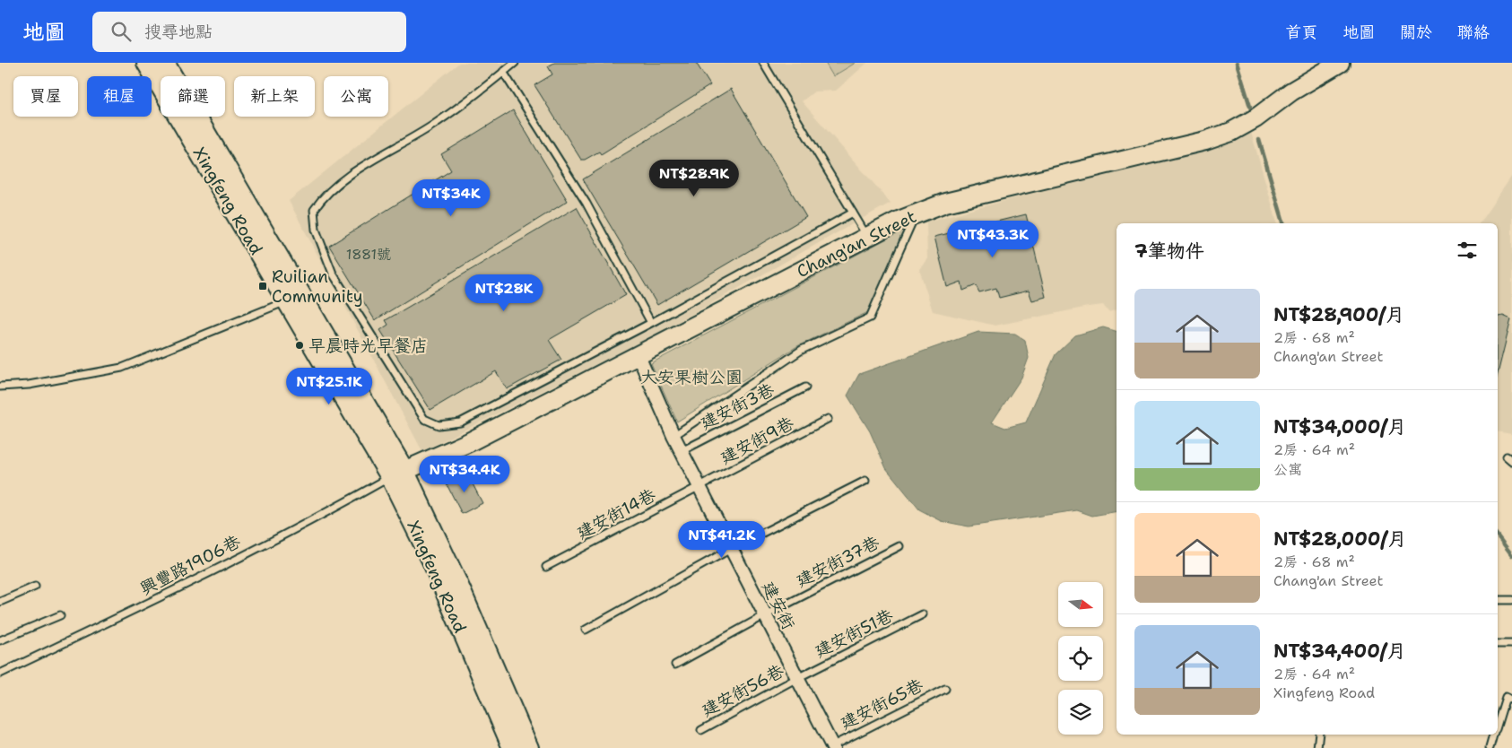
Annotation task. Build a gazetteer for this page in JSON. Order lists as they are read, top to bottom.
{
  "streets": {
    "main road": ["Xingfeng Road", "Chang'an Street"],
    "street": ["建安街"],
    "lane": [
      "建安街3巷",
      "建安街9巷",
      "建安街14巷",
      "建安街37巷",
      "興豐路1906巷",
      "建安街51巷",
      "建安街56巷",
      "建安街65巷"
    ]
  },
  "crossings": [
    ["Xingfeng Road", "Chang'an Street"],
    ["Xingfeng Road", "興豐路1906巷"],
    ["Chang'an Street", "興豐路1906巷"],
    ["Chang'an Street", "建安街"],
    ["建安街3巷", "建安街"],
    ["建安街9巷", "建安街14巷"],
    ["建安街9巷", "建安街"],
    ["建安街14巷", "建安街"],
    ["建安街37巷", "建安街"],
    ["建安街", "建安街51巷"],
    ["建安街", "建安街56巷"],
    ["建安街", "建安街65巷"],
    ["建安街51巷", "建安街56巷"]
  ],
  "parks": ["大安果樹公園"],
  "places": {
    "transit": ["Ruilian Community"],
    "other": ["早晨時光早餐店"]
  },
  "house_numbers": ["1881號"],
  "north": "right",
  "page": {
    "header": "地圖",
    "search": "搜尋地點",
    "nav": [
      "首頁",
      "地圖",
      "關於",
      "聯絡"
    ],
    "chip": [
      "買屋",
      "租屋",
      "篩選",
      "新上架",
      "公寓"
    ],
    "price": [
      "NT$28.9K",
      "NT$34K",
      "NT$43.3K",
      "NT$28K",
      "NT$25.1K",
      "NT$34.4K",
      "NT$41.2K"
    ],
    "heading": "7筆物件",
    "list": [
      {
        "name": "NT$28,900/月",
        "note": "2房 · 68 m² · Chang'an Street"
      },
      {
        "name": "NT$34,000/月",
        "note": "2房 · 64 m² · 公寓"
      },
      {
        "name": "NT$28,000/月",
        "note": "2房 · 68 m² · Chang'an Street"
      },
      {
        "name": "NT$34,400/月",
        "note": "2房 · 64 m² · Xingfeng Road"
      }
    ]
  }
}
